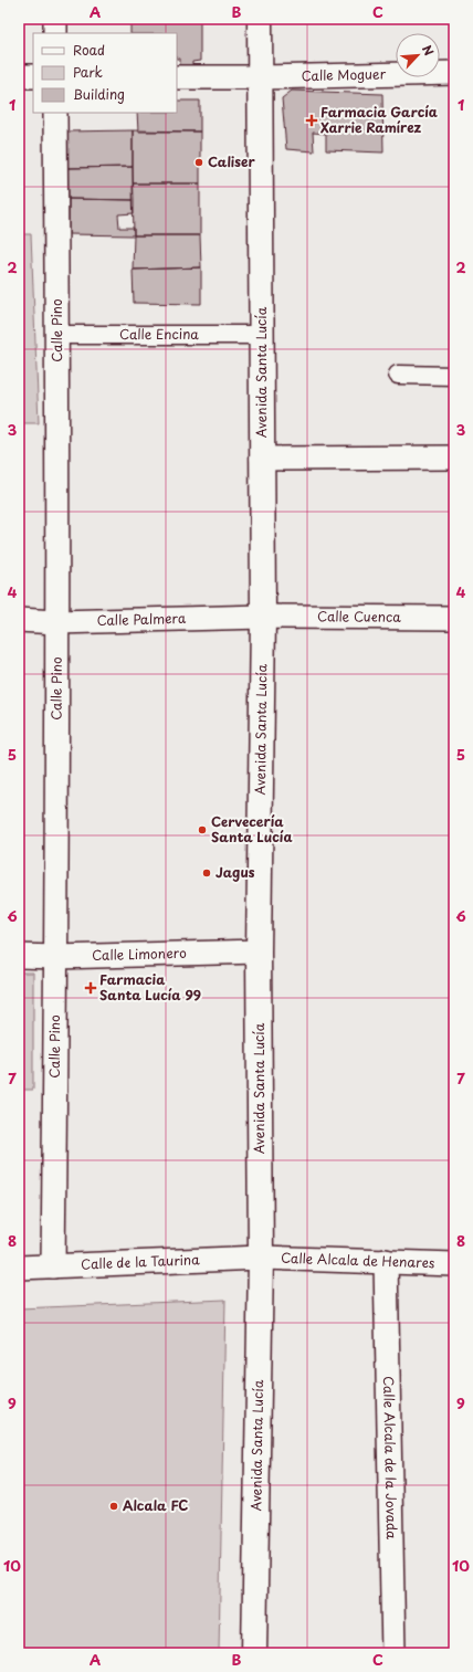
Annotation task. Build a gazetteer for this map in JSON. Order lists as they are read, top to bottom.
{
  "streets": {
    "street": [
      "Calle Moguer",
      "Calle Pino",
      "Calle Encina",
      "Avenida Santa Lucía",
      "Calle Cuenca",
      "Calle Palmera",
      "Calle Limonero",
      "Calle Alcala de Henares",
      "Calle de la Taurina",
      "Calle Alcala de la Jovada"
    ]
  },
  "crossings": [
    ["Calle Moguer", "Avenida Santa Lucía"],
    ["Calle Pino", "Calle Encina"],
    ["Calle Pino", "Calle Palmera"],
    ["Calle Pino", "Calle Limonero"],
    ["Calle Pino", "Calle de la Taurina"],
    ["Calle Encina", "Avenida Santa Lucía"],
    ["Avenida Santa Lucía", "Calle Cuenca"],
    ["Avenida Santa Lucía", "Calle Palmera"],
    ["Avenida Santa Lucía", "Calle Limonero"],
    ["Avenida Santa Lucía", "Calle Alcala de Henares"],
    ["Avenida Santa Lucía", "Calle de la Taurina"],
    ["Calle Cuenca", "Calle Palmera"],
    ["Calle Alcala de Henares", "Calle de la Taurina"],
    ["Calle Alcala de Henares", "Calle Alcala de la Jovada"]
  ],
  "places": {
    "health": ["Farmacia García Xarrie Ramírez", "Farmacia Santa Lucía 99"],
    "other": [
      "Caliser",
      "Cervecería Santa Lucía",
      "Jagus",
      "Alcala FC"
    ]
  },
  "legend": ["Road", "Park", "Building"],
  "north": "top right",
  "grid": {
    "columns": ["A", "B", "C"],
    "rows": [
      "1",
      "2",
      "3",
      "4",
      "5",
      "6",
      "7",
      "8",
      "9",
      "10"
    ]
  }
}
